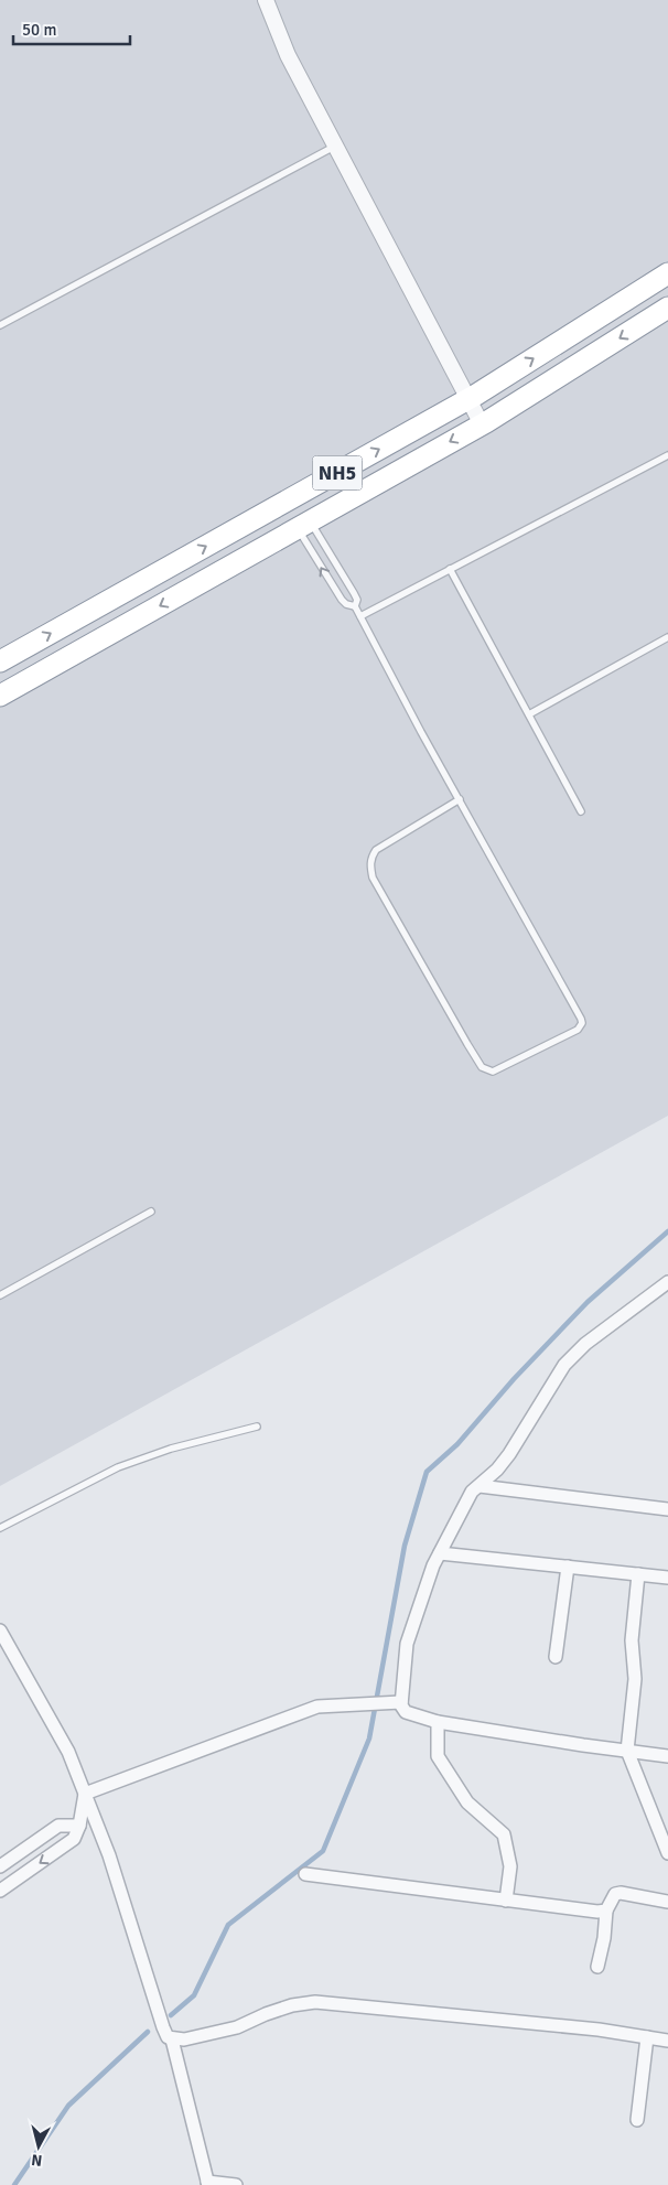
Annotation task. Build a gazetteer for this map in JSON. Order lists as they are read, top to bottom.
{
  "streets": {
    "highway": ["NH5"]
  },
  "scale_bar": "50 m",
  "north": "bottom"
}
